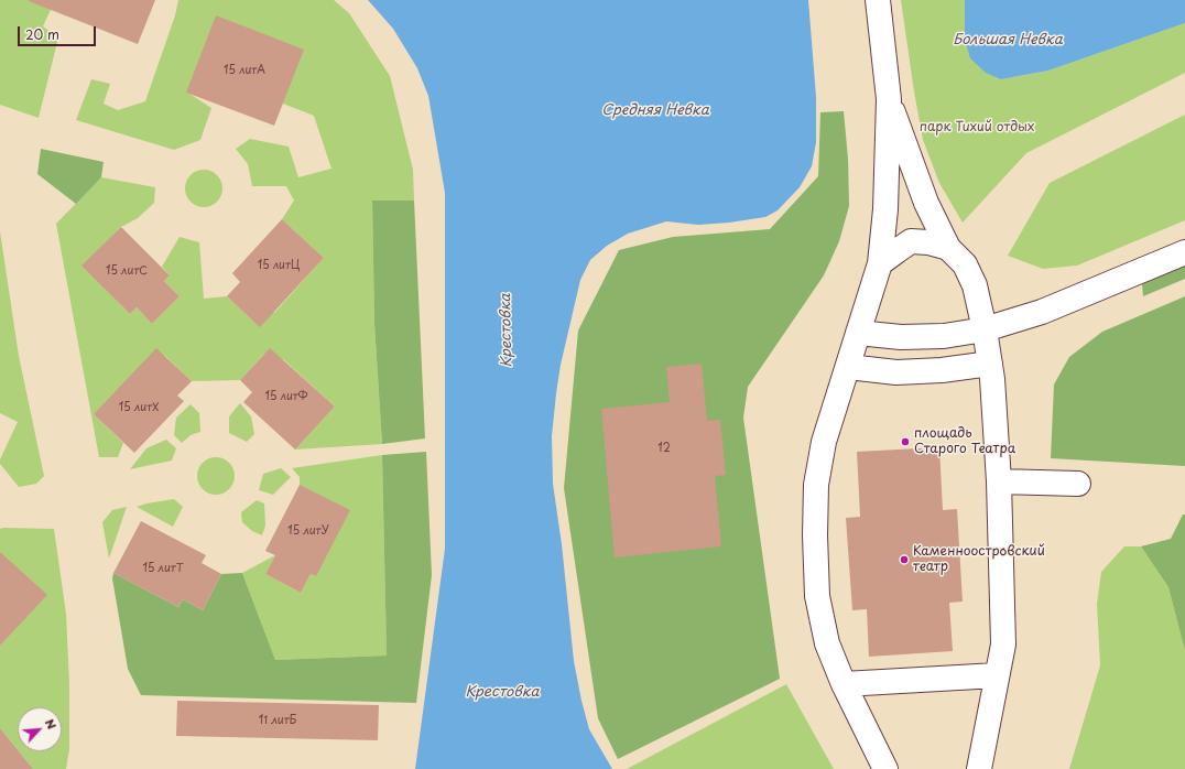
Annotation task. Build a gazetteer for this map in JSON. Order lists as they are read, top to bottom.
{
  "water": ["Большая Невка", "Средняя Невка", "Крестовка"],
  "parks": ["парк Тихий отдых"],
  "places": ["площадь Старого Театра", "Каменноостровский театр"],
  "house_numbers": [
    "15 литА",
    "15 литЦ",
    "15 литС",
    "15 литФ",
    "15 литХ",
    "12",
    "15 литУ",
    "15 литТ",
    "11 литБ"
  ],
  "scale_bar": "20 m",
  "north": "top right"
}
